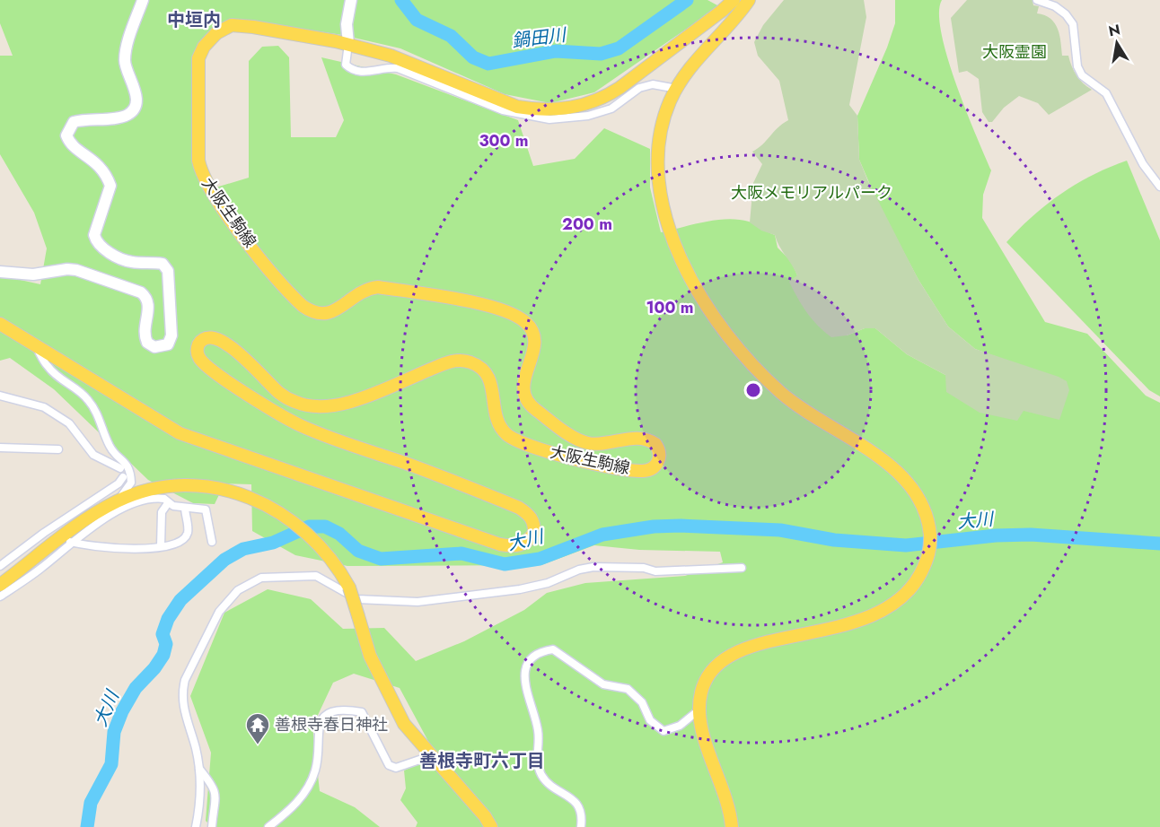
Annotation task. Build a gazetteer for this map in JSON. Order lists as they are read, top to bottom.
{
  "streets": {
    "main road": ["大阪生駒線"]
  },
  "districts": ["中垣内", "善根寺町六丁目"],
  "water": ["鍋田川", "大川"],
  "parks": ["大阪霊園", "大阪メモリアルパーク"],
  "places": {
    "temple": ["善根寺春日神社"]
  },
  "north": "top",
  "rings": ["300 m", "200 m", "100 m"]
}
